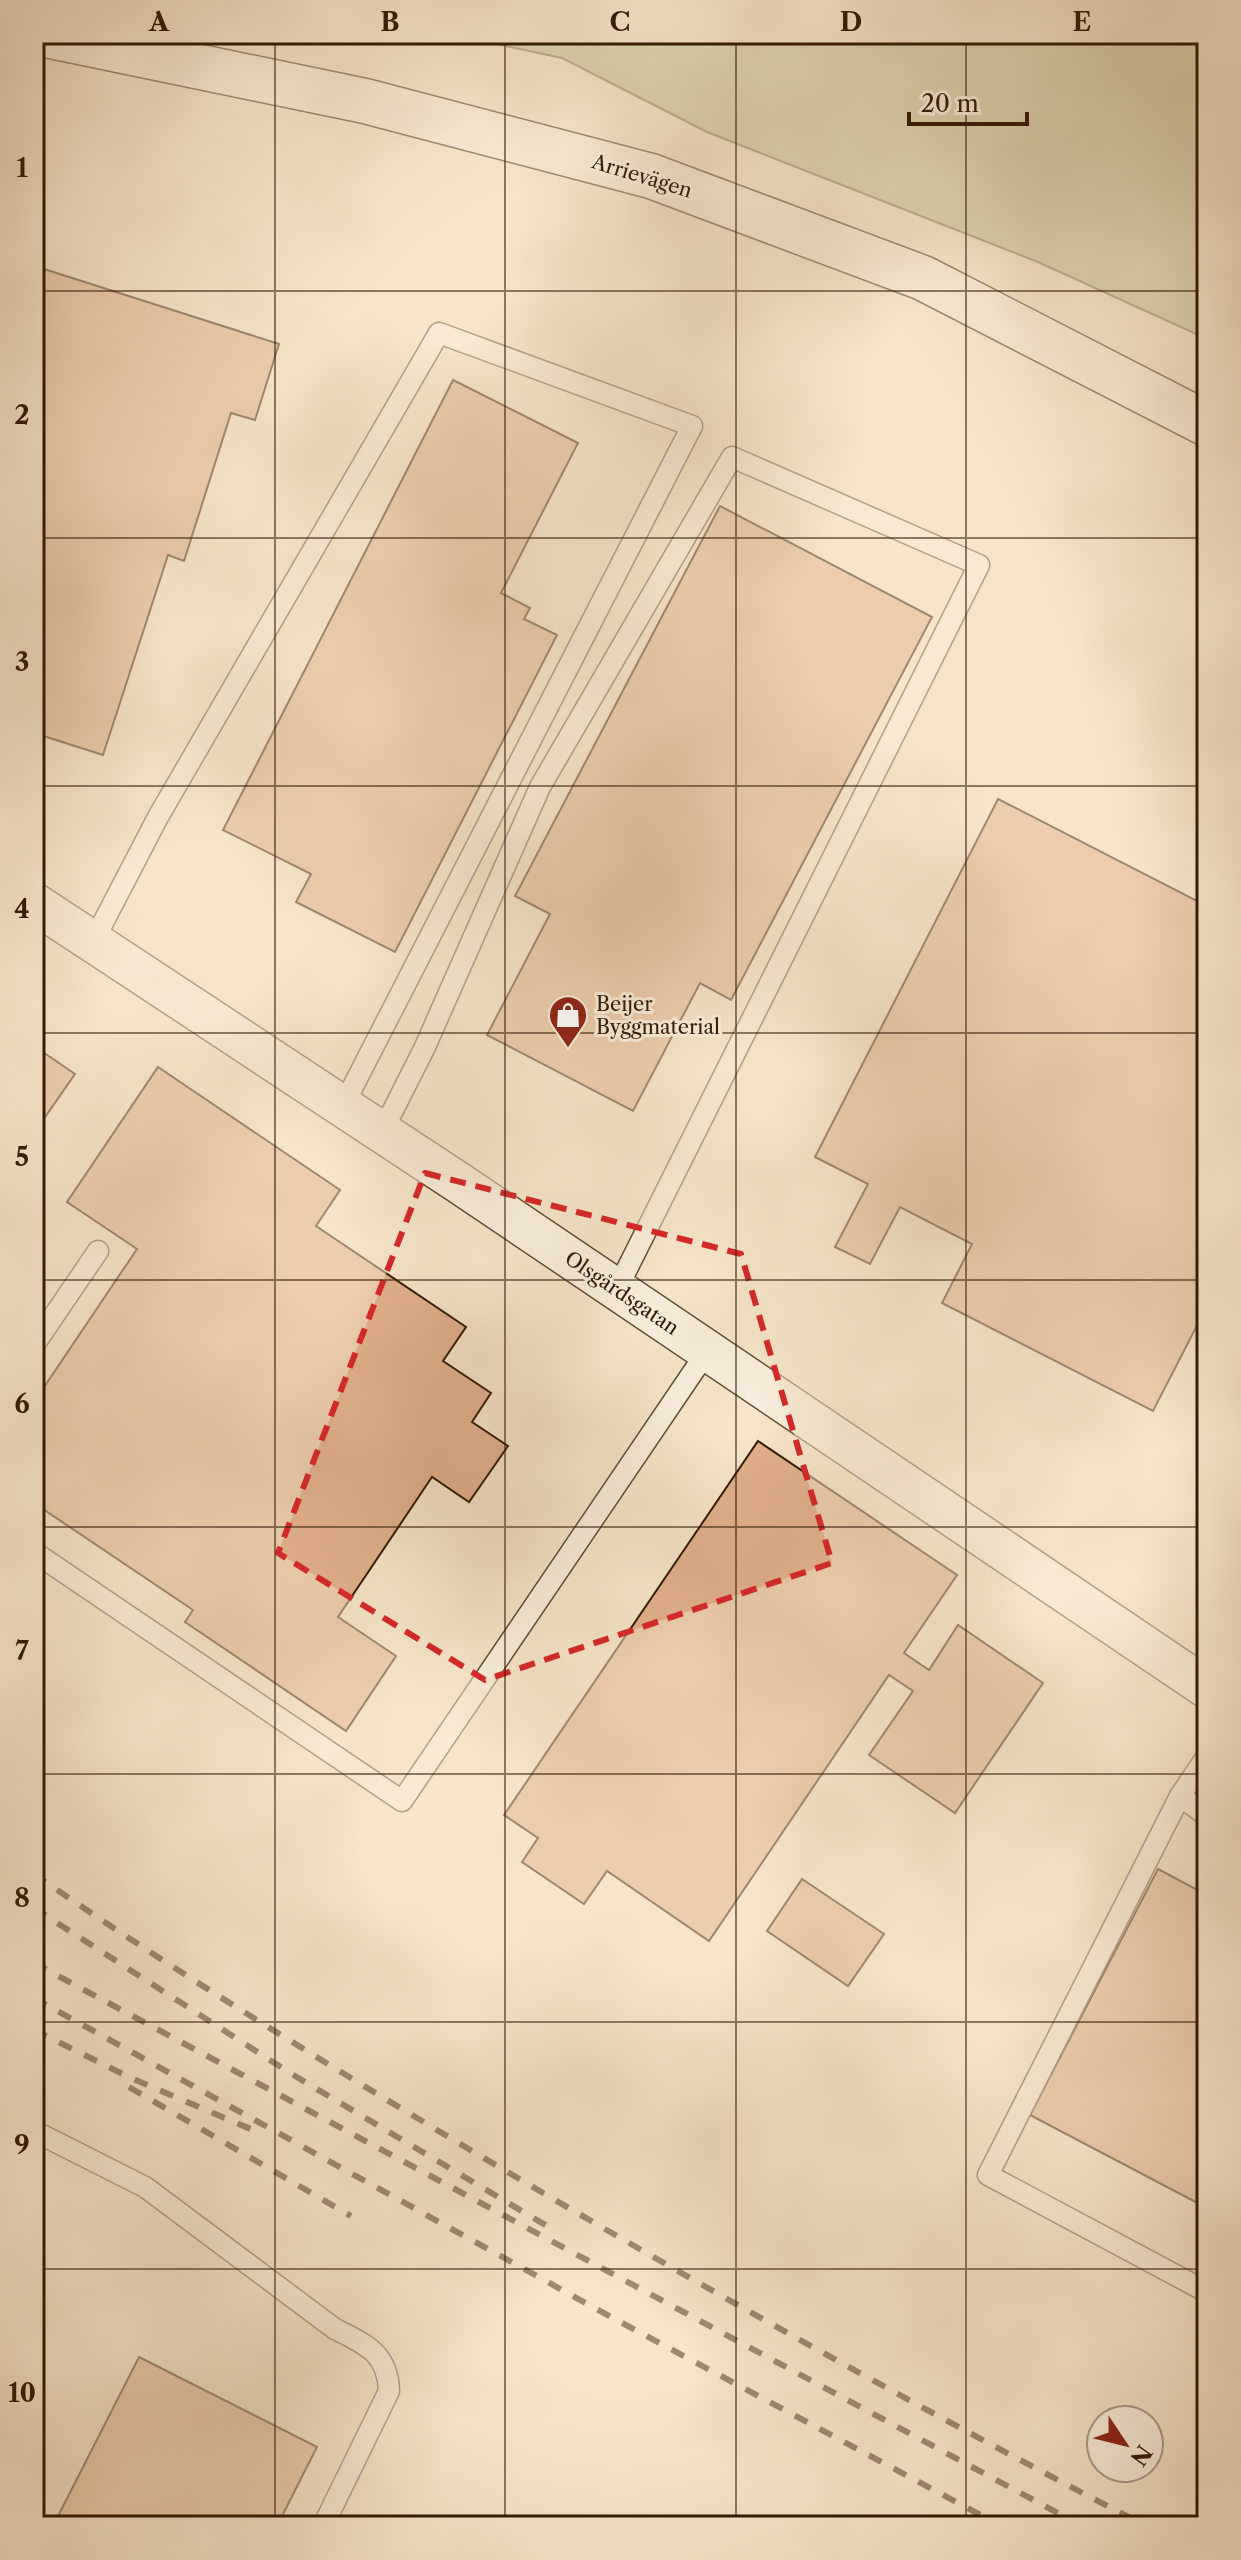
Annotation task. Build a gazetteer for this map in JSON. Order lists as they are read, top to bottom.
{
  "streets": {
    "main road": ["Arrievägen"],
    "street": ["Olsgårdsgatan"]
  },
  "places": {
    "shop": ["Beijer Byggmaterial"]
  },
  "scale_bar": "20 m",
  "north": "bottom right",
  "grid": {
    "columns": [
      "A",
      "B",
      "C",
      "D",
      "E"
    ],
    "rows": [
      "1",
      "2",
      "3",
      "4",
      "5",
      "6",
      "7",
      "8",
      "9",
      "10"
    ]
  }
}
